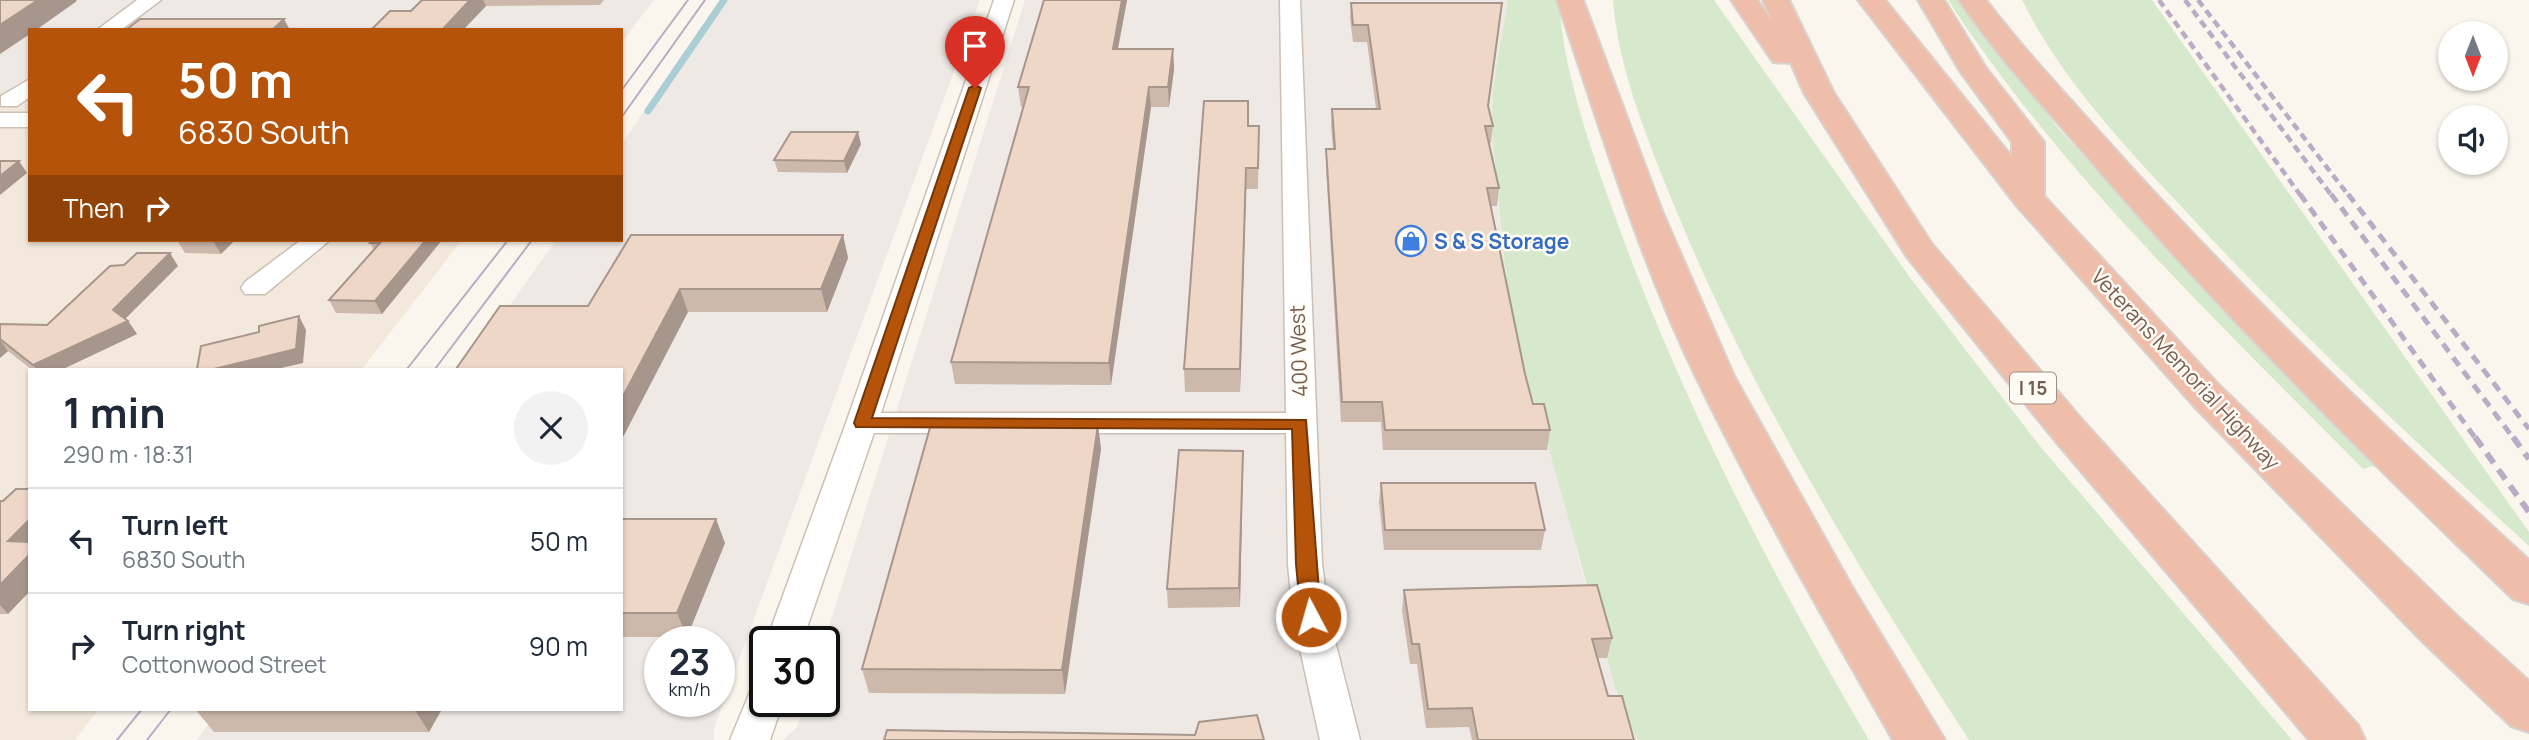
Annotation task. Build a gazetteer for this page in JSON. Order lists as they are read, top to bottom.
{
  "streets": {
    "highway": ["Veterans Memorial Highway", "I 15"],
    "street": ["400 West"]
  },
  "places": {
    "shop": ["S & S Storage"]
  },
  "north": "bottom",
  "page": {
    "turn": ["50 m", "6830 South"],
    "then": "Then",
    "heading": ["1 min", "290 m · 18:31"],
    "list": [
      {
        "name": "Turn left",
        "note": "6830 South",
        "value": "50 m"
      },
      {
        "name": "Turn right",
        "note": "Cottonwood Street",
        "value": "90 m"
      }
    ],
    "speed": "23 km/h",
    "limit": "30"
  }
}
